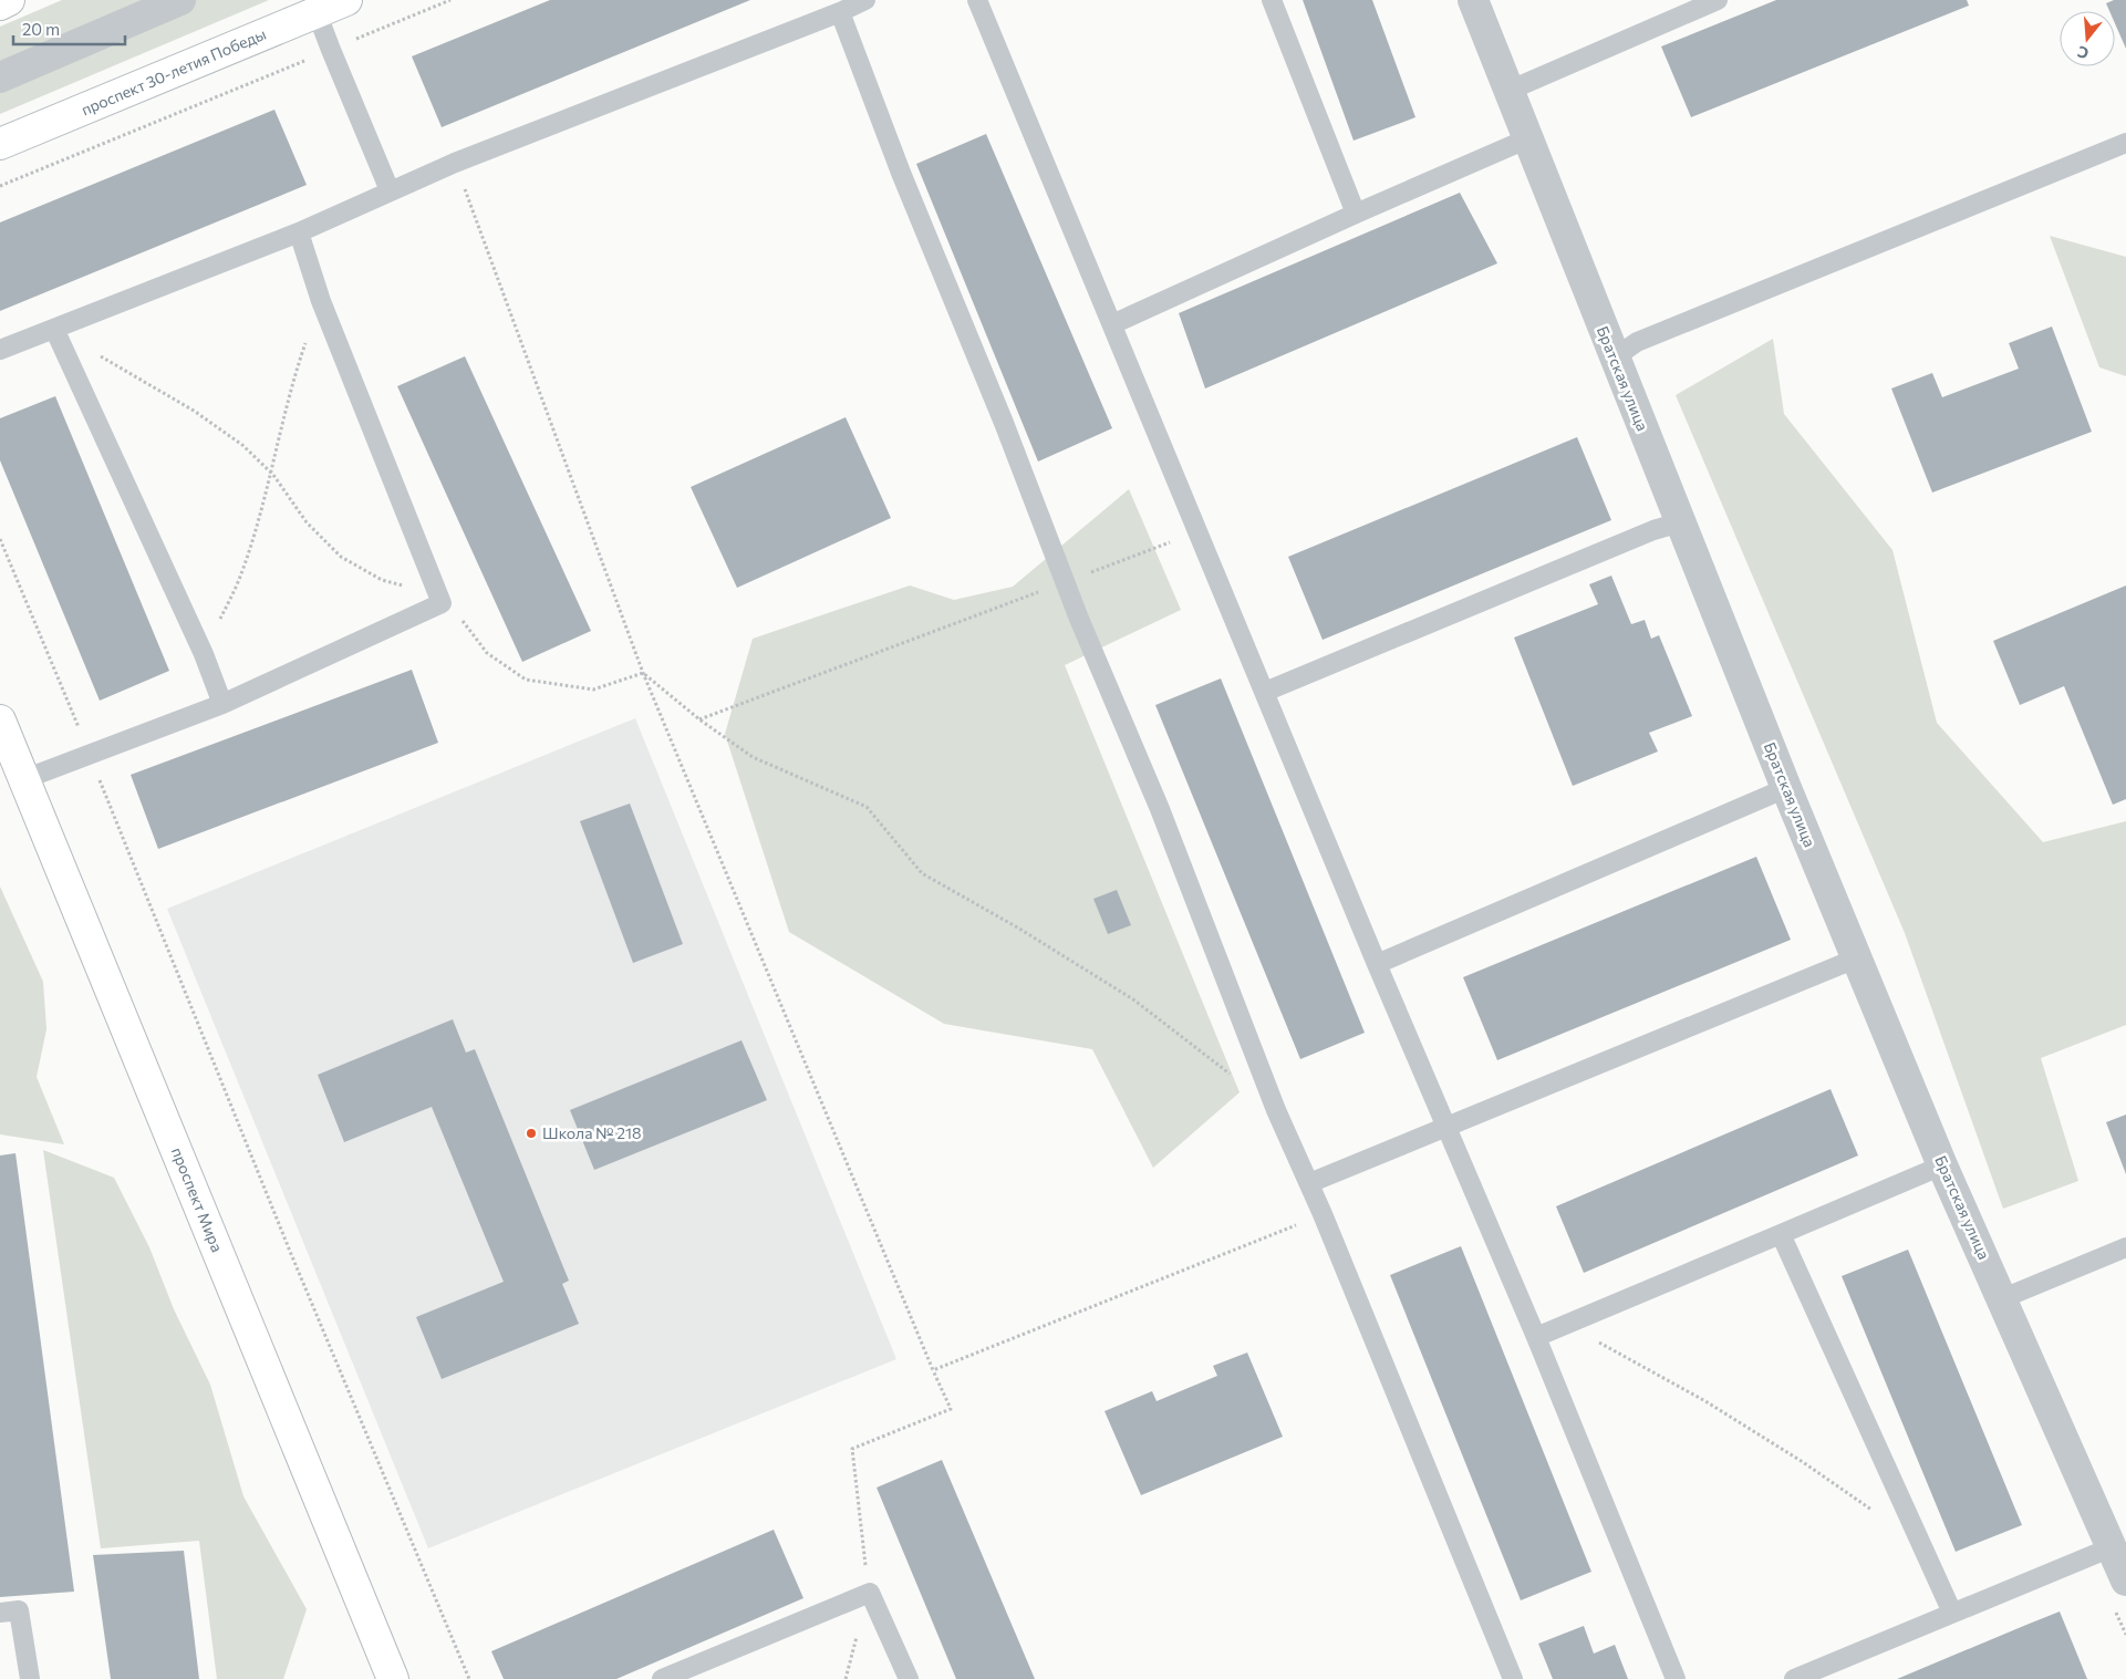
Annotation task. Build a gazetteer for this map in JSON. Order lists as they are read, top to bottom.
{
  "streets": {
    "main road": ["проспект 30-летия Победы", "проспект Мира"],
    "street": ["Братская улица"]
  },
  "places": ["Школа № 218"],
  "scale_bar": "20 m",
  "north": "bottom"
}
